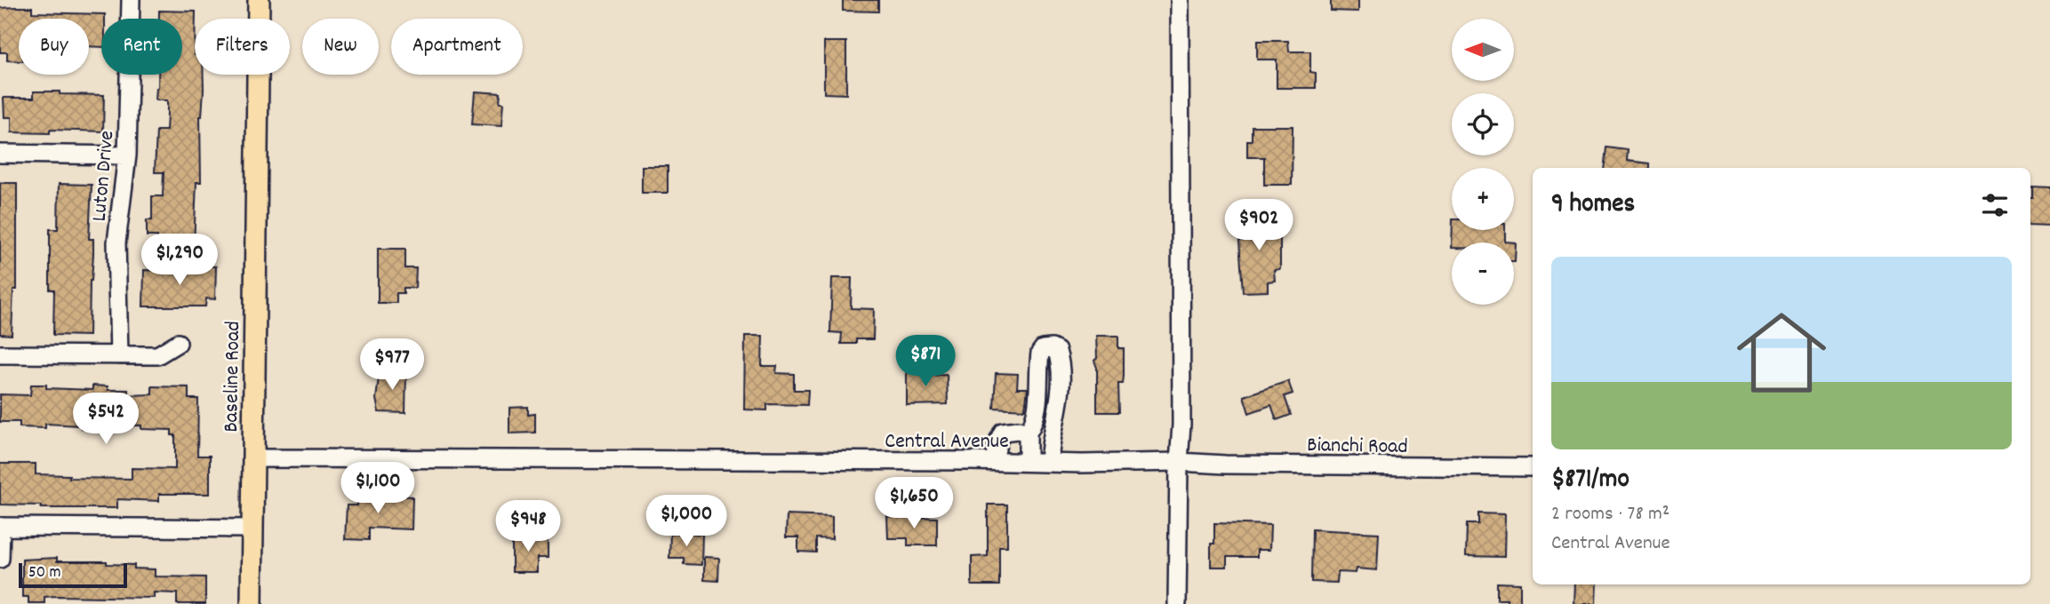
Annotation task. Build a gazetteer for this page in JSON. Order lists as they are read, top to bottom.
{
  "streets": {
    "main road": ["Baseline Road"],
    "street": ["Luton Drive", "Central Avenue", "Bianchi Road"]
  },
  "crossings": [
    ["Baseline Road", "Central Avenue"],
    ["Central Avenue", "Bianchi Road"]
  ],
  "scale_bar": "50 m",
  "north": "left",
  "page": {
    "map_buttons": ["+", "−"],
    "chip": [
      "Buy",
      "Rent",
      "Filters",
      "New",
      "Apartment"
    ],
    "heading": "9 homes",
    "price": [
      "$902",
      "$1,290",
      "$871",
      "$977",
      "$542",
      "$1,100",
      "$1,650",
      "$1,000",
      "$948"
    ],
    "list": [
      {
        "name": "$871/mo",
        "note": "2 rooms · 78 m² · Central Avenue"
      }
    ],
    "scale": "50 m"
  }
}
